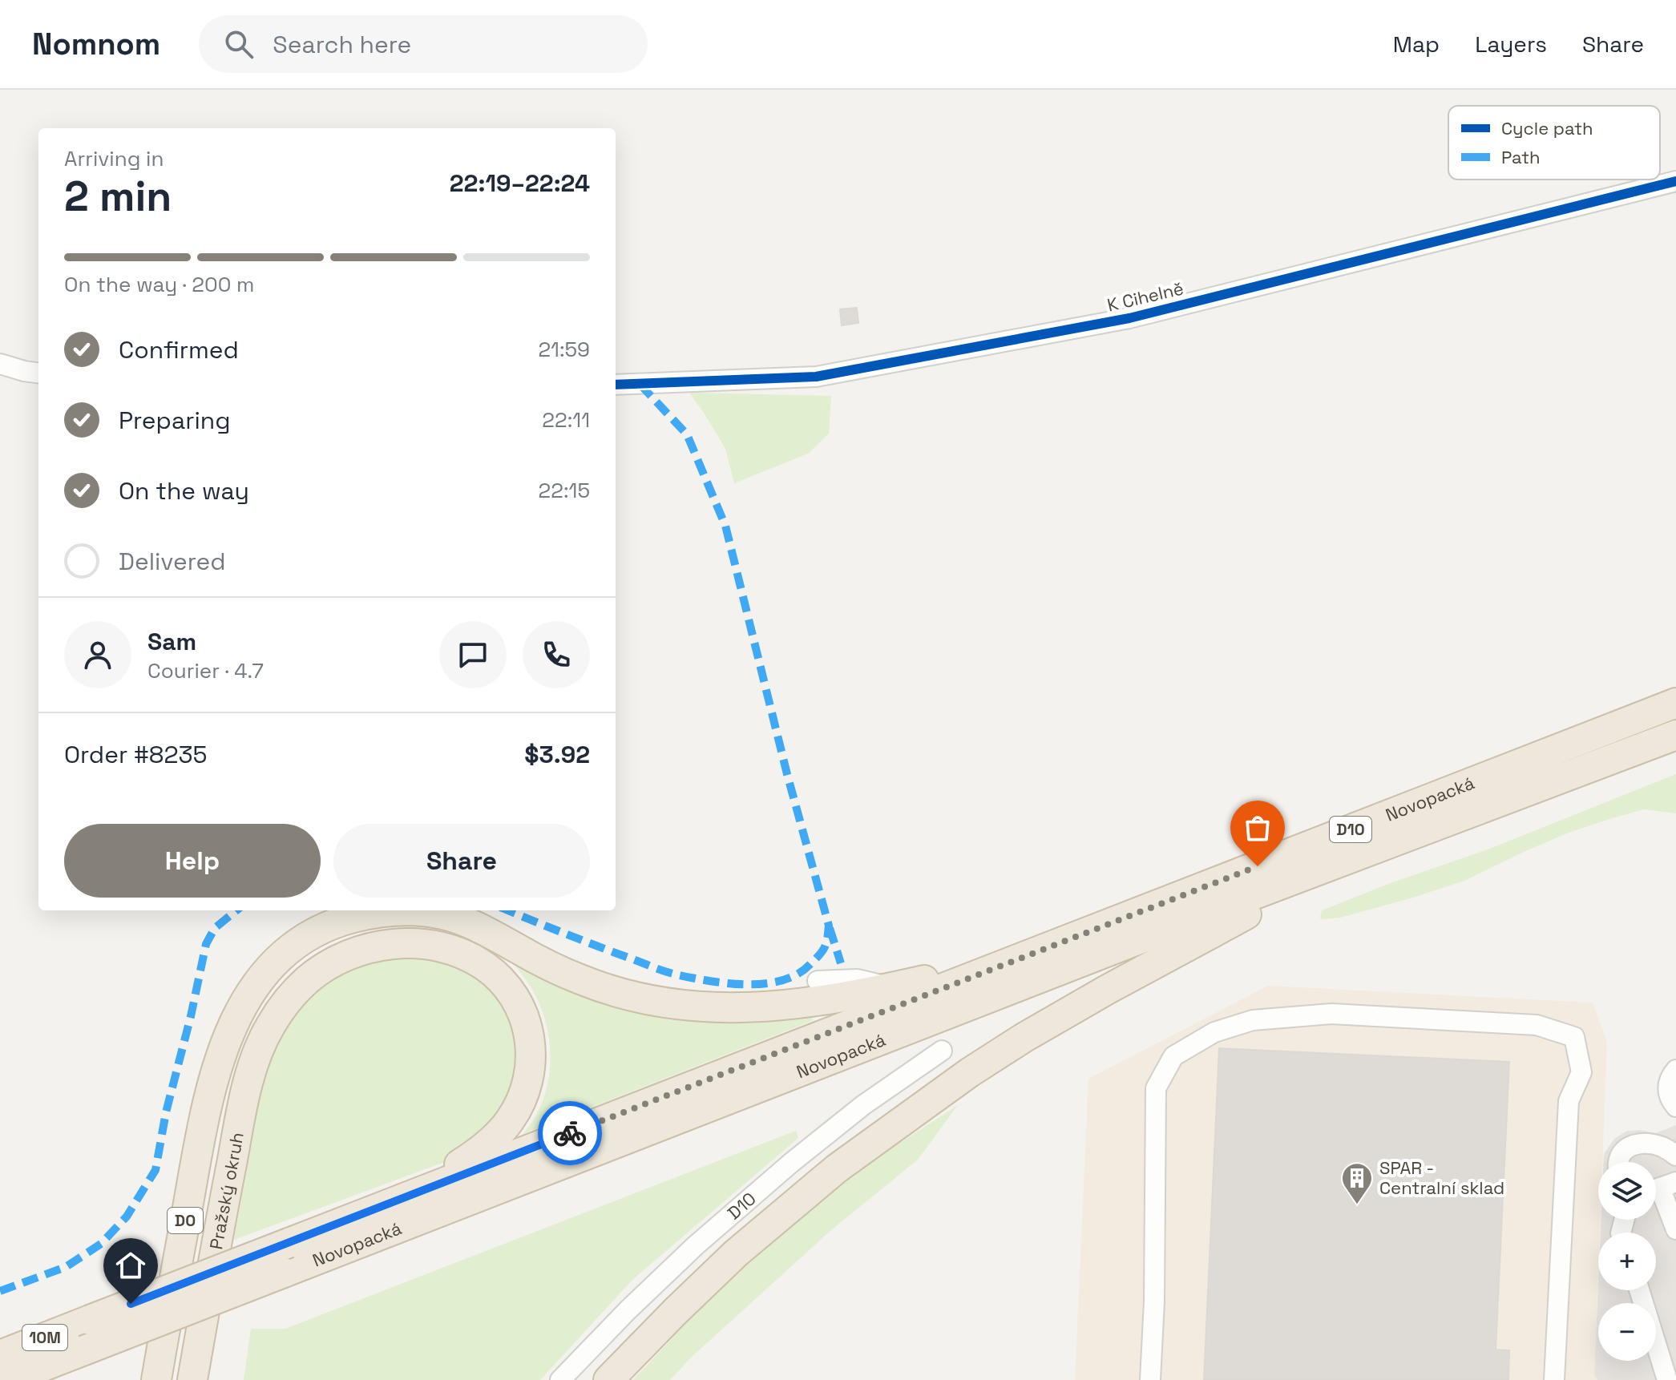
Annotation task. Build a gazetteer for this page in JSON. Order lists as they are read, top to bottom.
{
  "streets": {
    "highway": [
      "Novopacká",
      "D10",
      "Pražský okruh",
      "D0",
      "10M"
    ],
    "street": ["K Cihelně"]
  },
  "crossings": [
    ["Novopacká", "Pražský okruh"]
  ],
  "places": {
    "building": ["SPAR - Centralní sklad"]
  },
  "legend": ["Cycle path", "Path"],
  "page": {
    "header": "Nomnom",
    "search": "Search here",
    "nav": ["Map", "Layers", "Share"],
    "heading": ["2 min", "Arriving in", "22:19–22:24"],
    "panel": [
      "Sam",
      "Courier · 4.7",
      "Order #8235",
      "$3.92"
    ],
    "bar": "On the way · 200 m",
    "list": [
      ["Confirmed", "21:59"],
      ["Preparing", "22:11"],
      ["On the way", "22:15"],
      "Delivered"
    ],
    "buttons": ["Help", "Share"],
    "map_buttons": ["+", "−"]
  }
}
